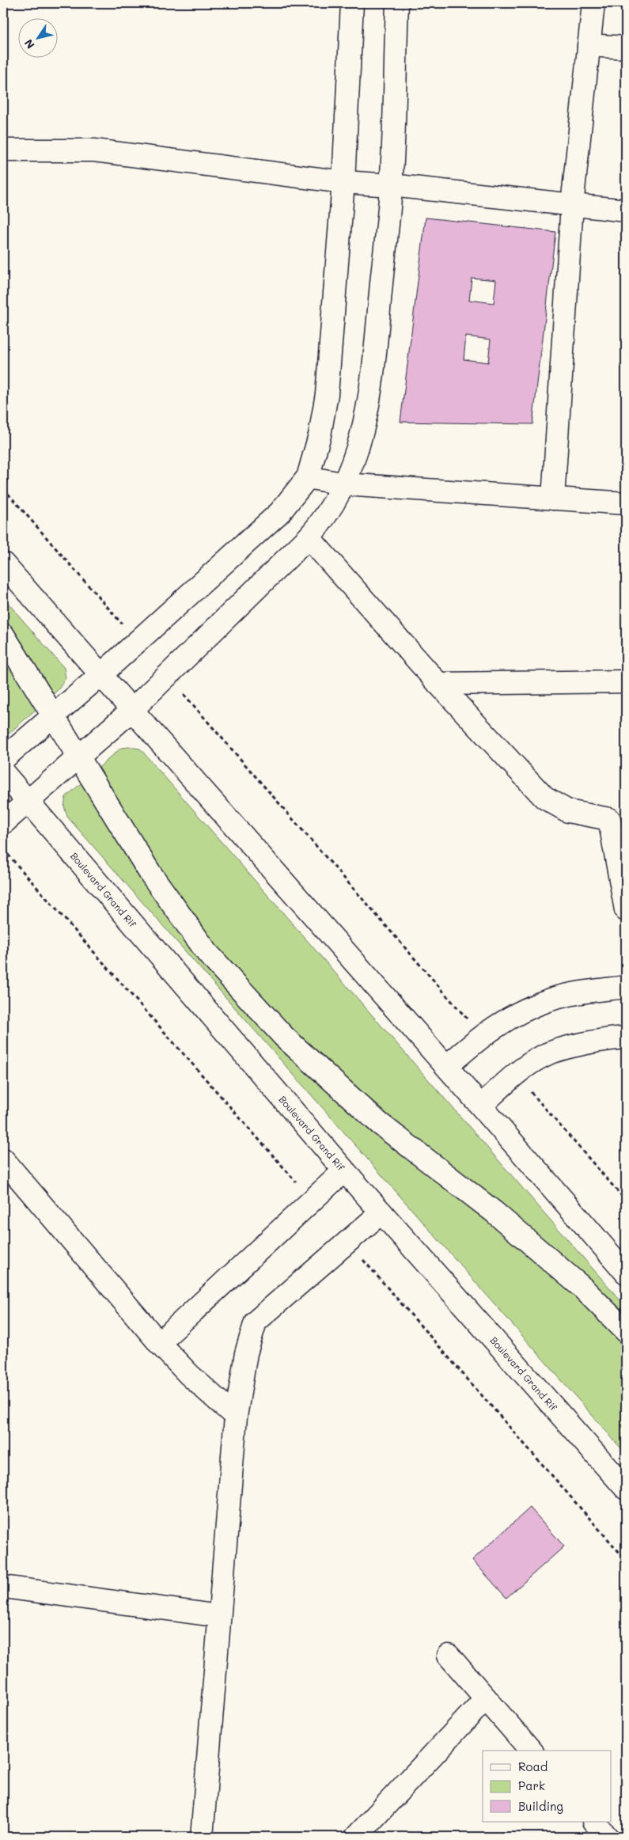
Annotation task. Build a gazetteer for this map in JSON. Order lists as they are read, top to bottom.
{
  "streets": {
    "street": ["Boulevard Grand Rif"]
  },
  "legend": ["Road", "Park", "Building"],
  "north": "bottom left"
}
